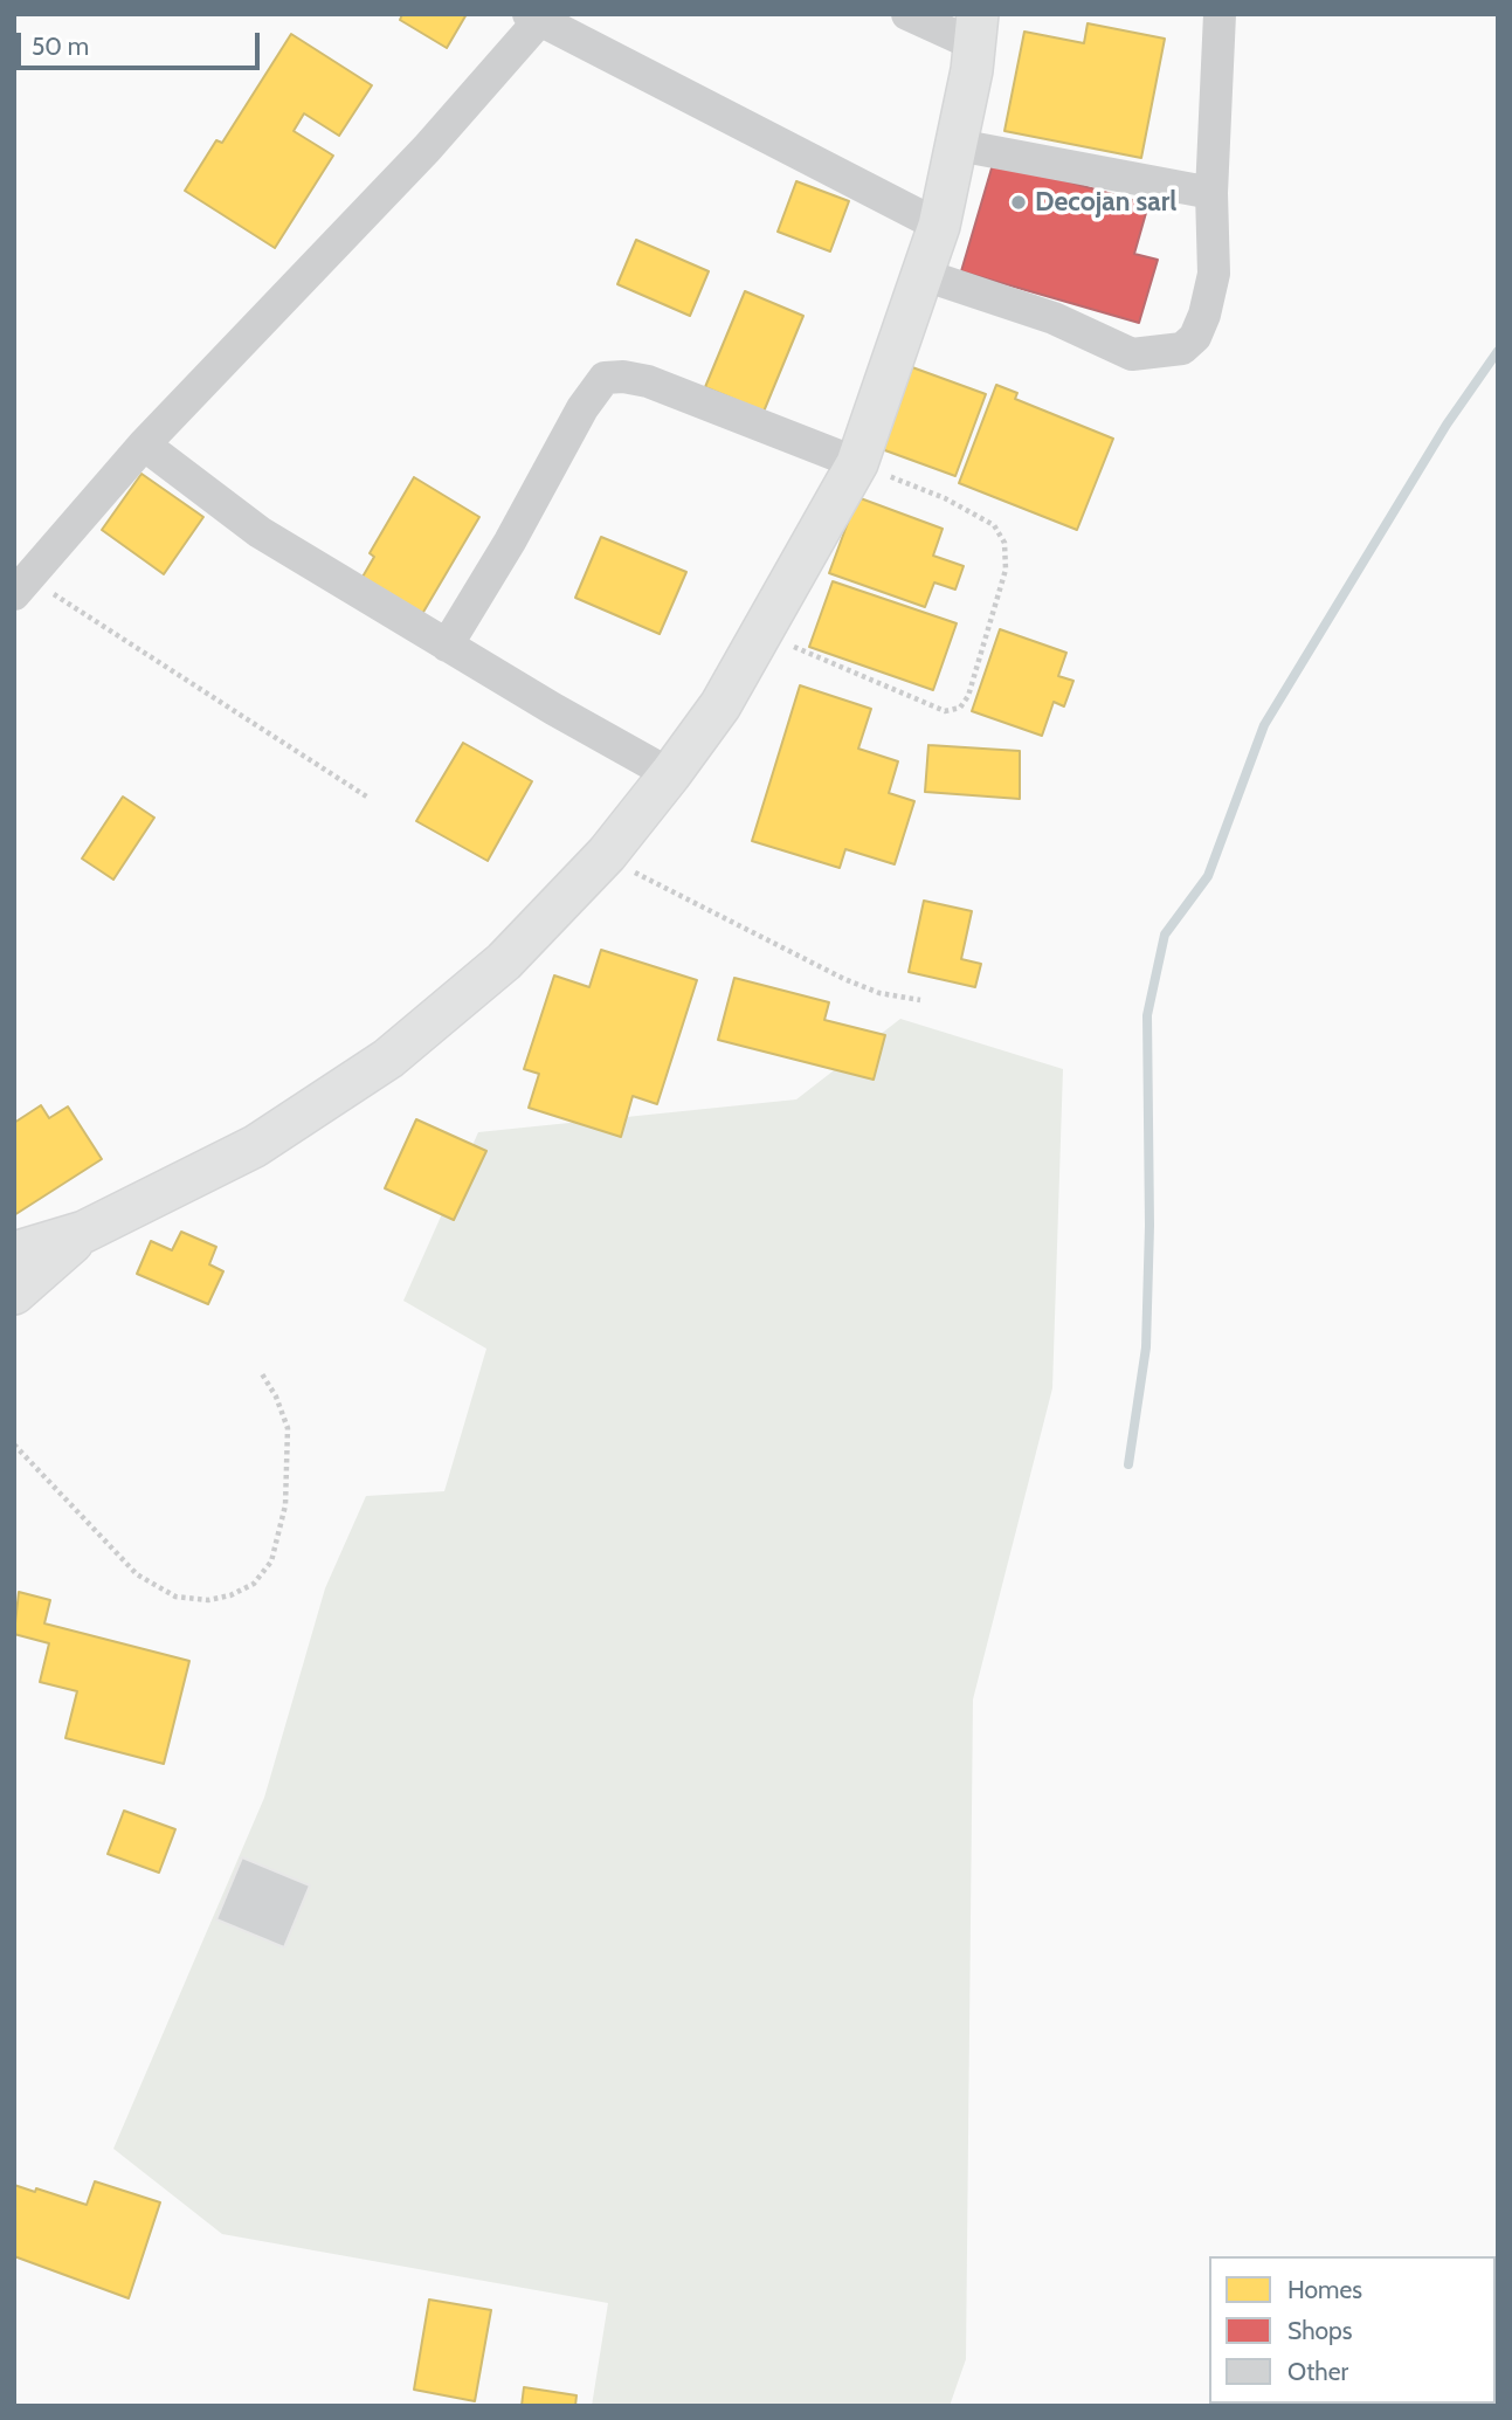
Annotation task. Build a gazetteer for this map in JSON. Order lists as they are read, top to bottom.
{
  "places": ["Decojan sarl"],
  "legend": ["Homes", "Shops", "Other"],
  "scale_bar": "50 m"
}
